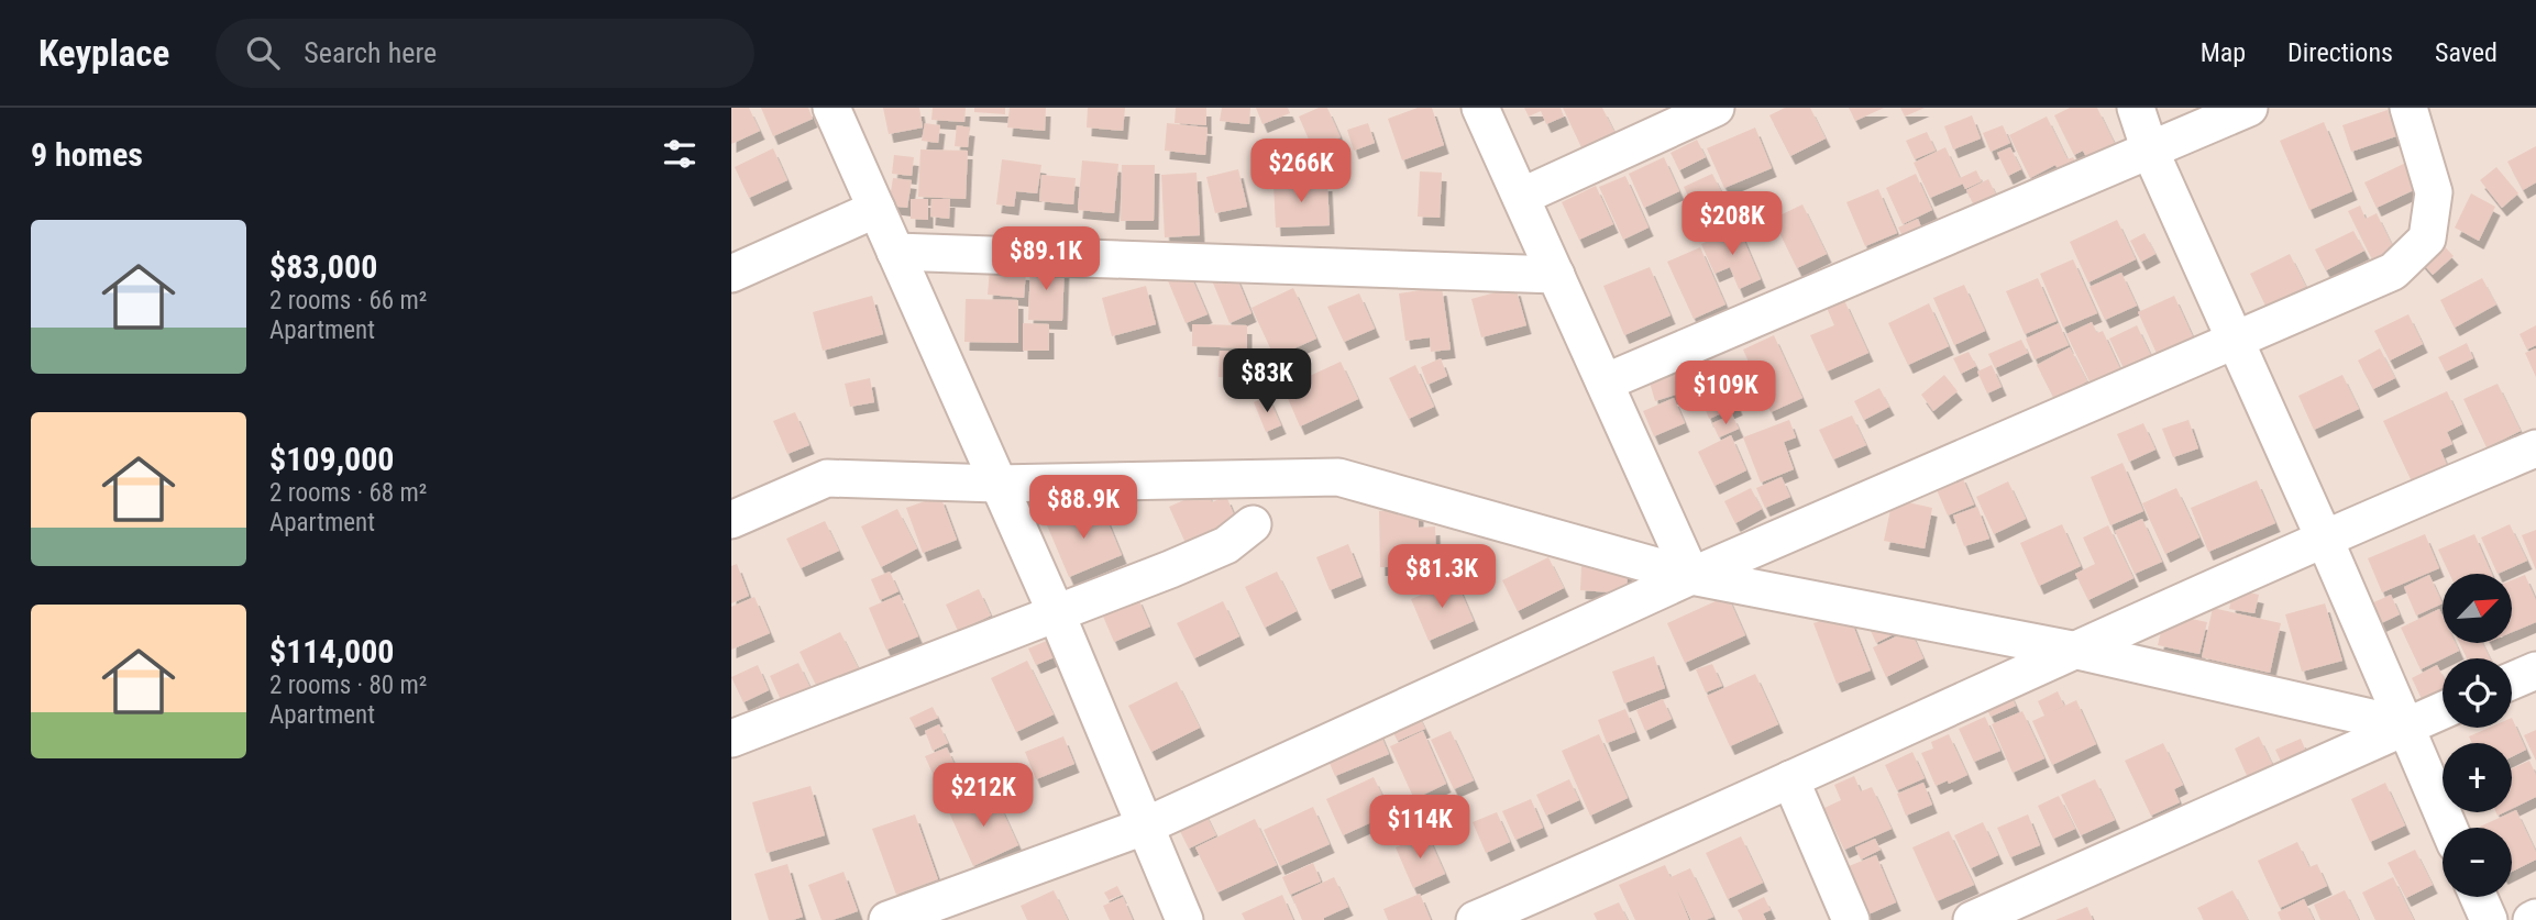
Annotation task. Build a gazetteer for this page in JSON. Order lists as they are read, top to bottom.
{
  "north": "top right",
  "page": {
    "header": "Keyplace",
    "search": "Search here",
    "nav": ["Map", "Directions", "Saved"],
    "heading": "9 homes",
    "price": [
      "$266K",
      "$208K",
      "$89.1K",
      "$83K",
      "$109K",
      "$88.9K",
      "$81.3K",
      "$212K",
      "$114K"
    ],
    "list": [
      {
        "name": "$83,000",
        "note": "2 rooms · 66 m² · Apartment"
      },
      {
        "name": "$109,000",
        "note": "2 rooms · 68 m² · Apartment"
      },
      {
        "name": "$114,000",
        "note": "2 rooms · 80 m² · Apartment"
      }
    ],
    "map_buttons": ["+", "−"]
  }
}
